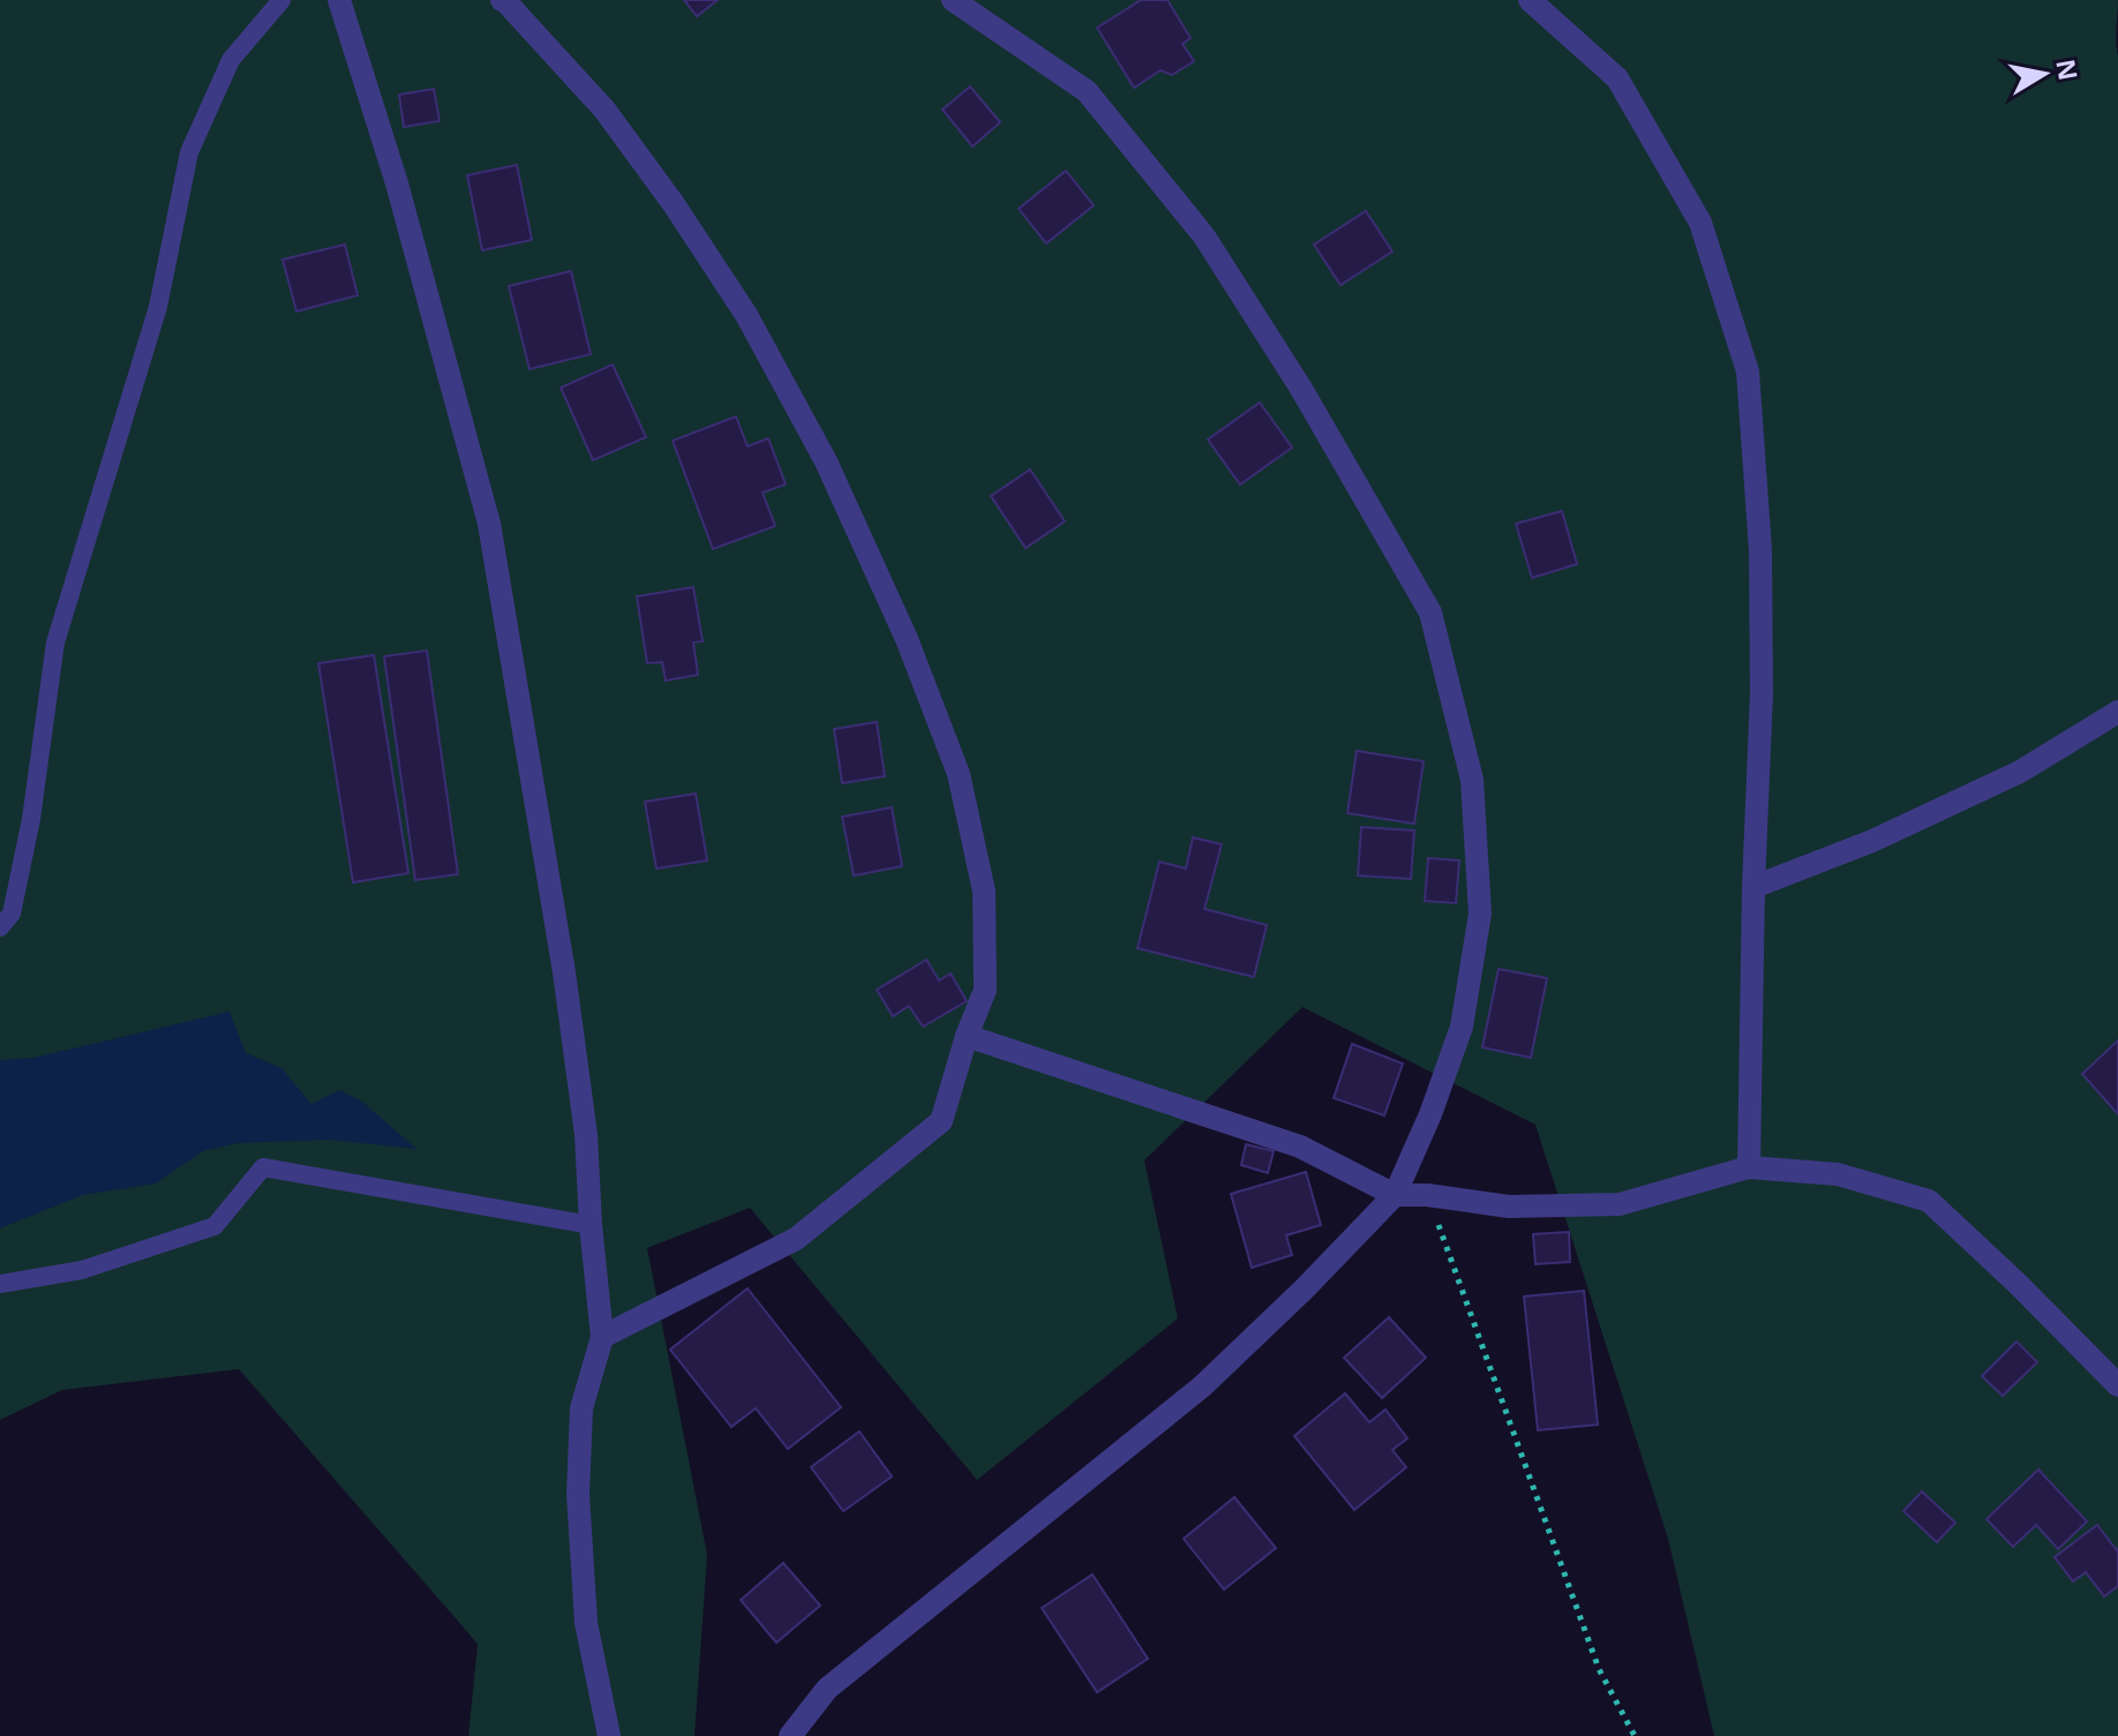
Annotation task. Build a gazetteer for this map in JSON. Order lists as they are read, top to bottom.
{
  "north": "right"
}
